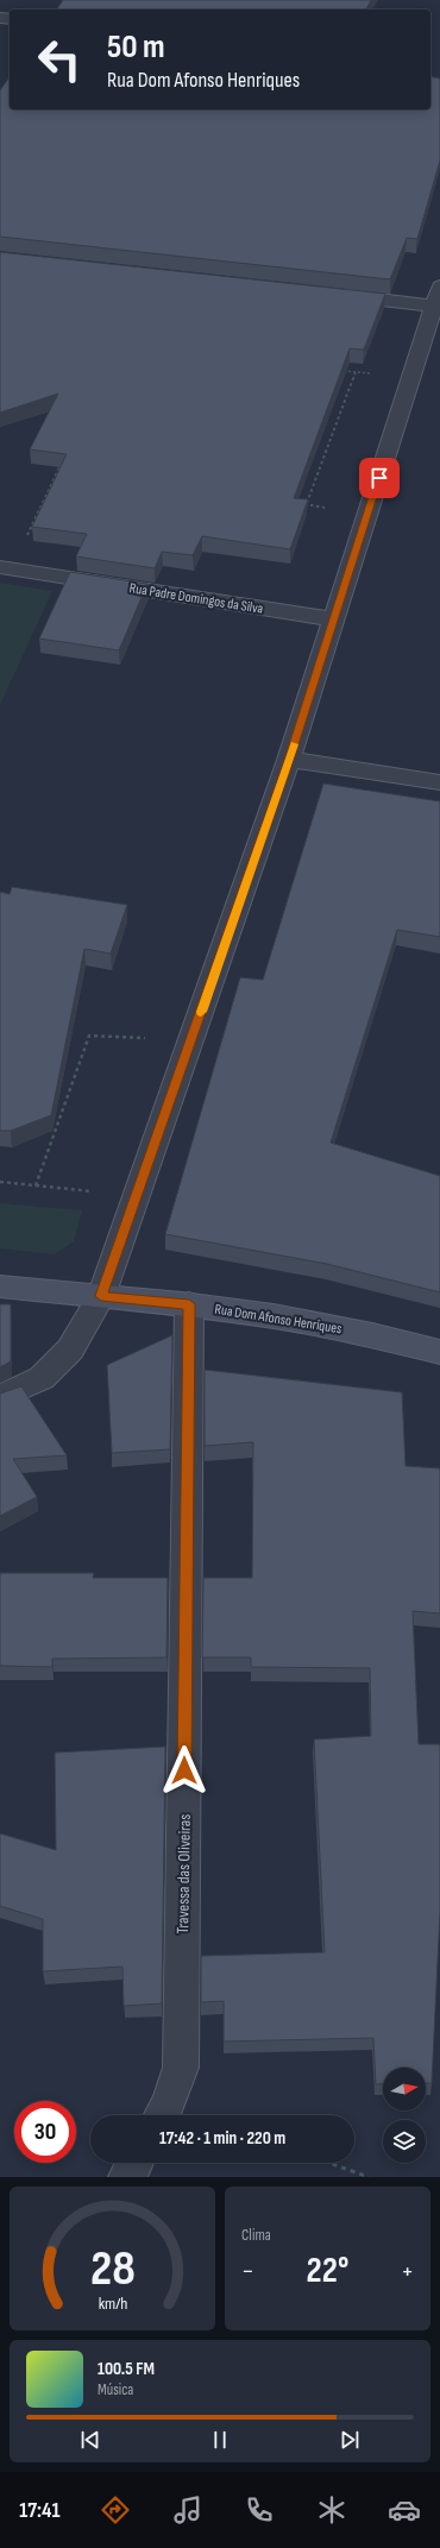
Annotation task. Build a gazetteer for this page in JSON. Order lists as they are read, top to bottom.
{
  "streets": {
    "main road": ["Rua Dom Afonso Henriques"],
    "street": ["Rua Padre Domingos da Silva", "Travessa das Oliveiras"]
  },
  "crossings": [
    ["Rua Dom Afonso Henriques", "Travessa das Oliveiras"]
  ],
  "north": "right",
  "page": {
    "turn": ["50 m", "Rua Dom Afonso Henriques"],
    "limit": "30",
    "trip": "17:42 · 1 min · 220 m",
    "tile": "Clima",
    "heat": ["−", "22°", "+"],
    "song": ["100.5 FM", "Música"],
    "tabs": "17:41",
    "gauge": ["28", "km/h"]
  }
}
